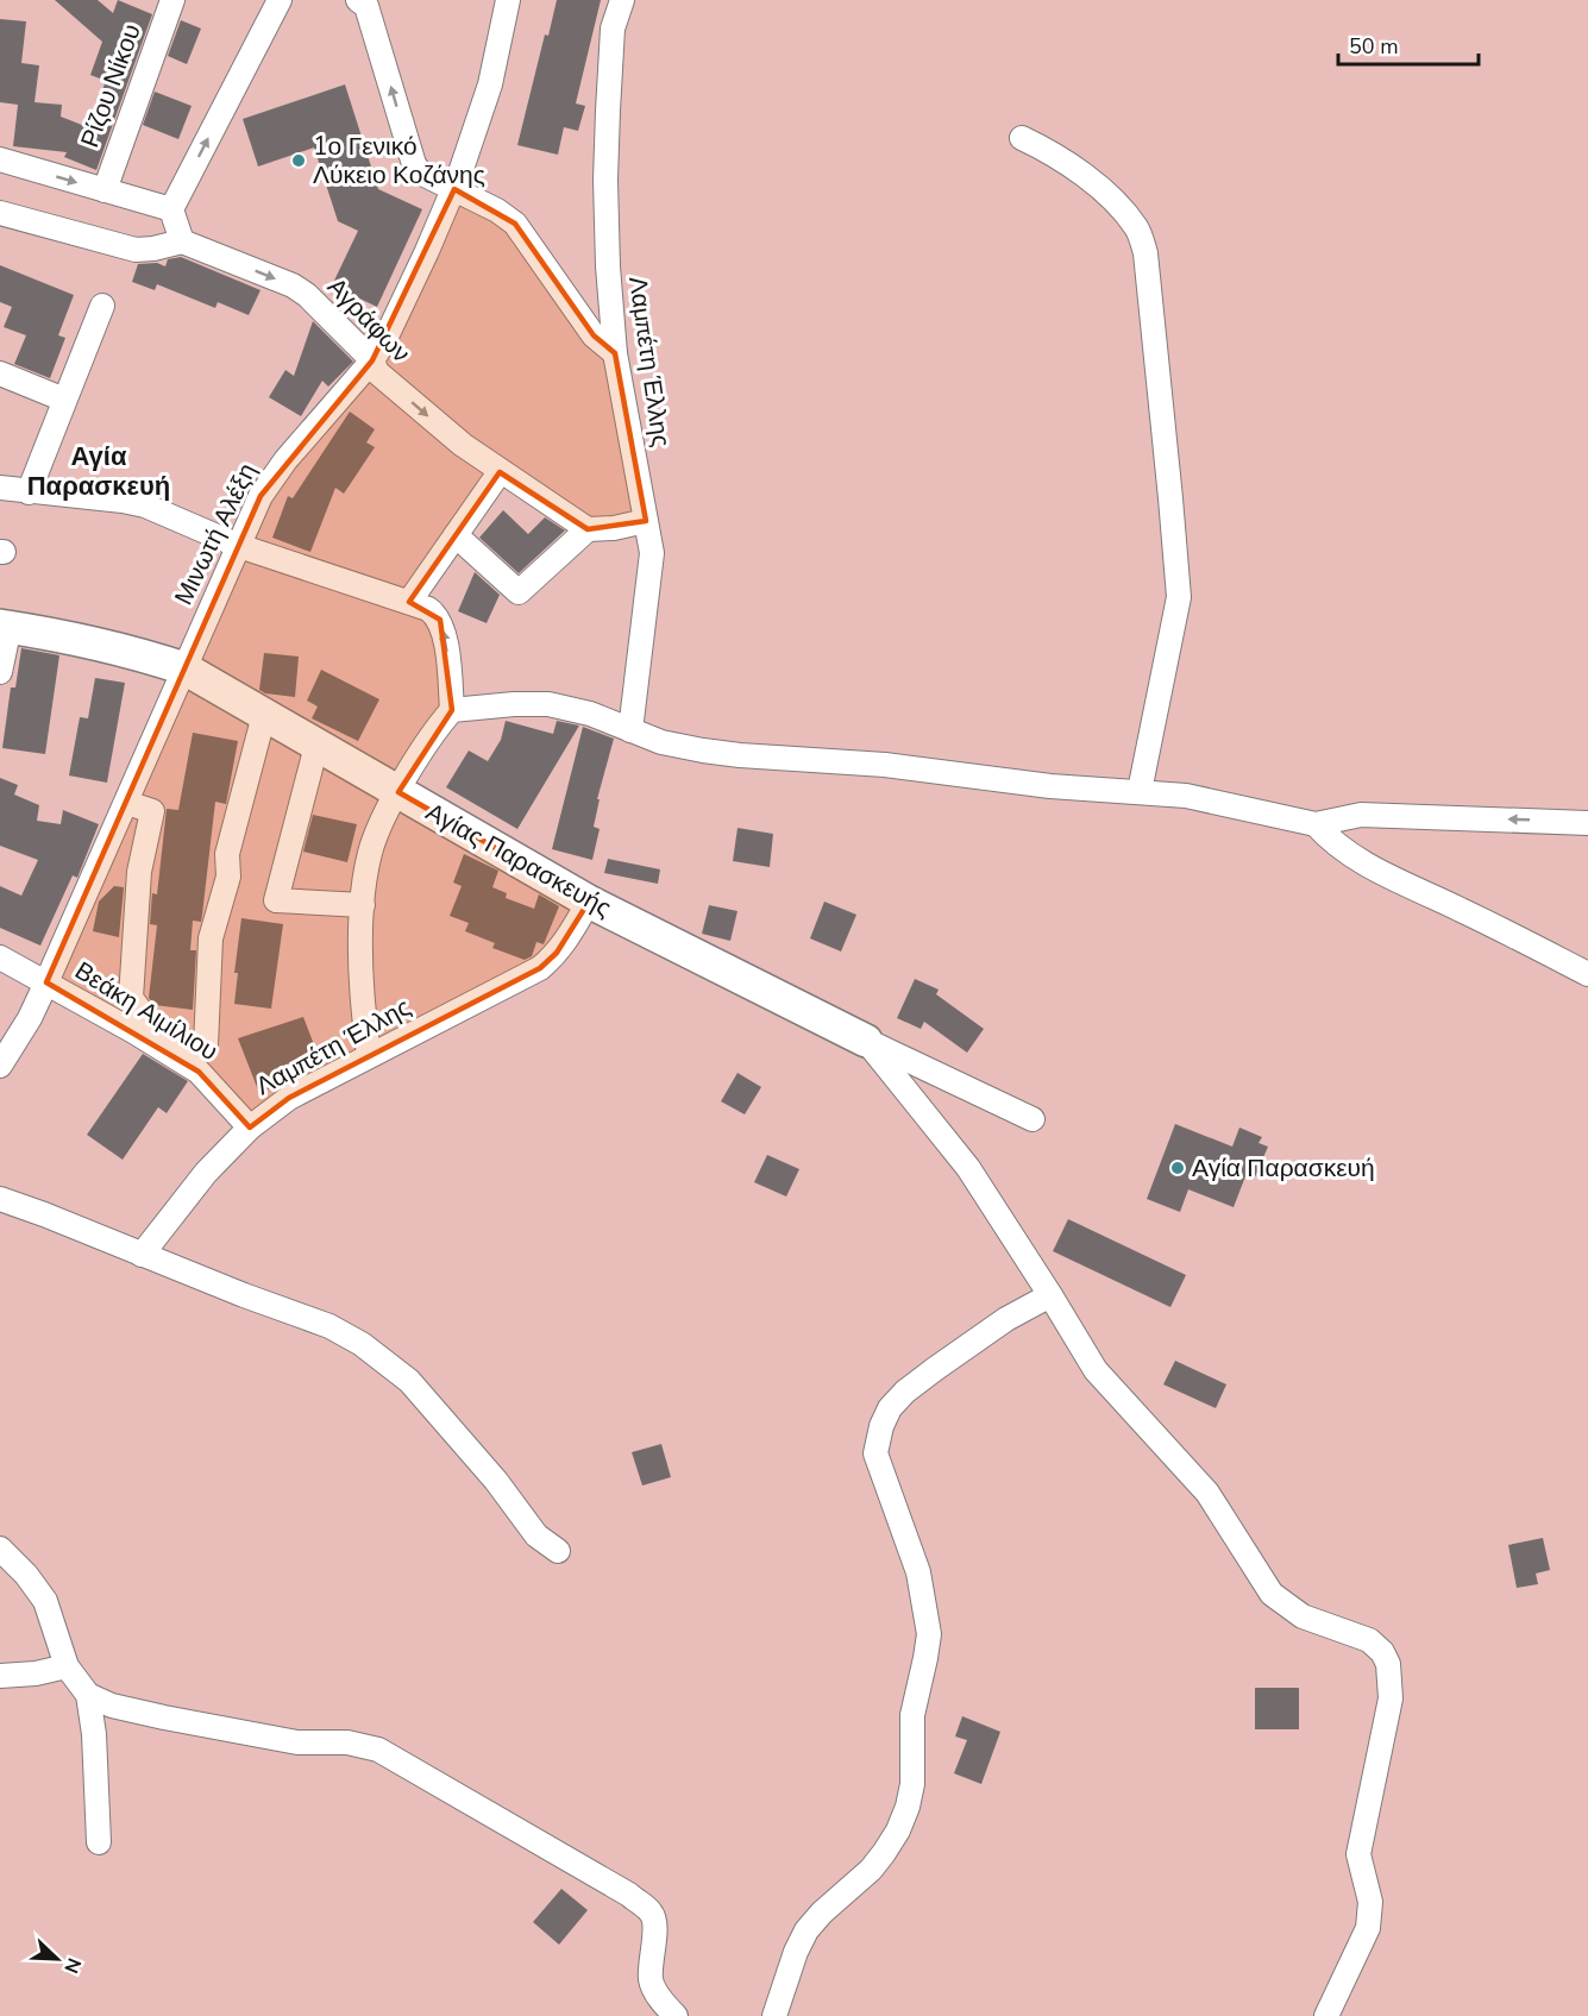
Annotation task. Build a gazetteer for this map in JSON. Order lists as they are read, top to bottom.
{
  "streets": {
    "street": [
      "Ρίζου Νίκου",
      "Αγράφων",
      "Λαμπέτη Έλλης",
      "Μινωτή Αλέξη",
      "Αγίας Παρασκευής",
      "Βεάκη Αιμίλιου"
    ]
  },
  "crossings": [
    ["Αγράφων", "Μινωτή Αλέξη"],
    ["Λαμπέτη Έλλης", "Αγίας Παρασκευής"],
    ["Λαμπέτη Έλλης", "Βεάκη Αιμίλιου"],
    ["Μινωτή Αλέξη", "Αγίας Παρασκευής"],
    ["Μινωτή Αλέξη", "Βεάκη Αιμίλιου"]
  ],
  "districts": ["Αγία Παρασκευή"],
  "places": ["1ο Γενικό Λύκειο Κοζάνης", "Αγία Παρασκευή"],
  "scale_bar": "50 m",
  "north": "bottom right"
}
